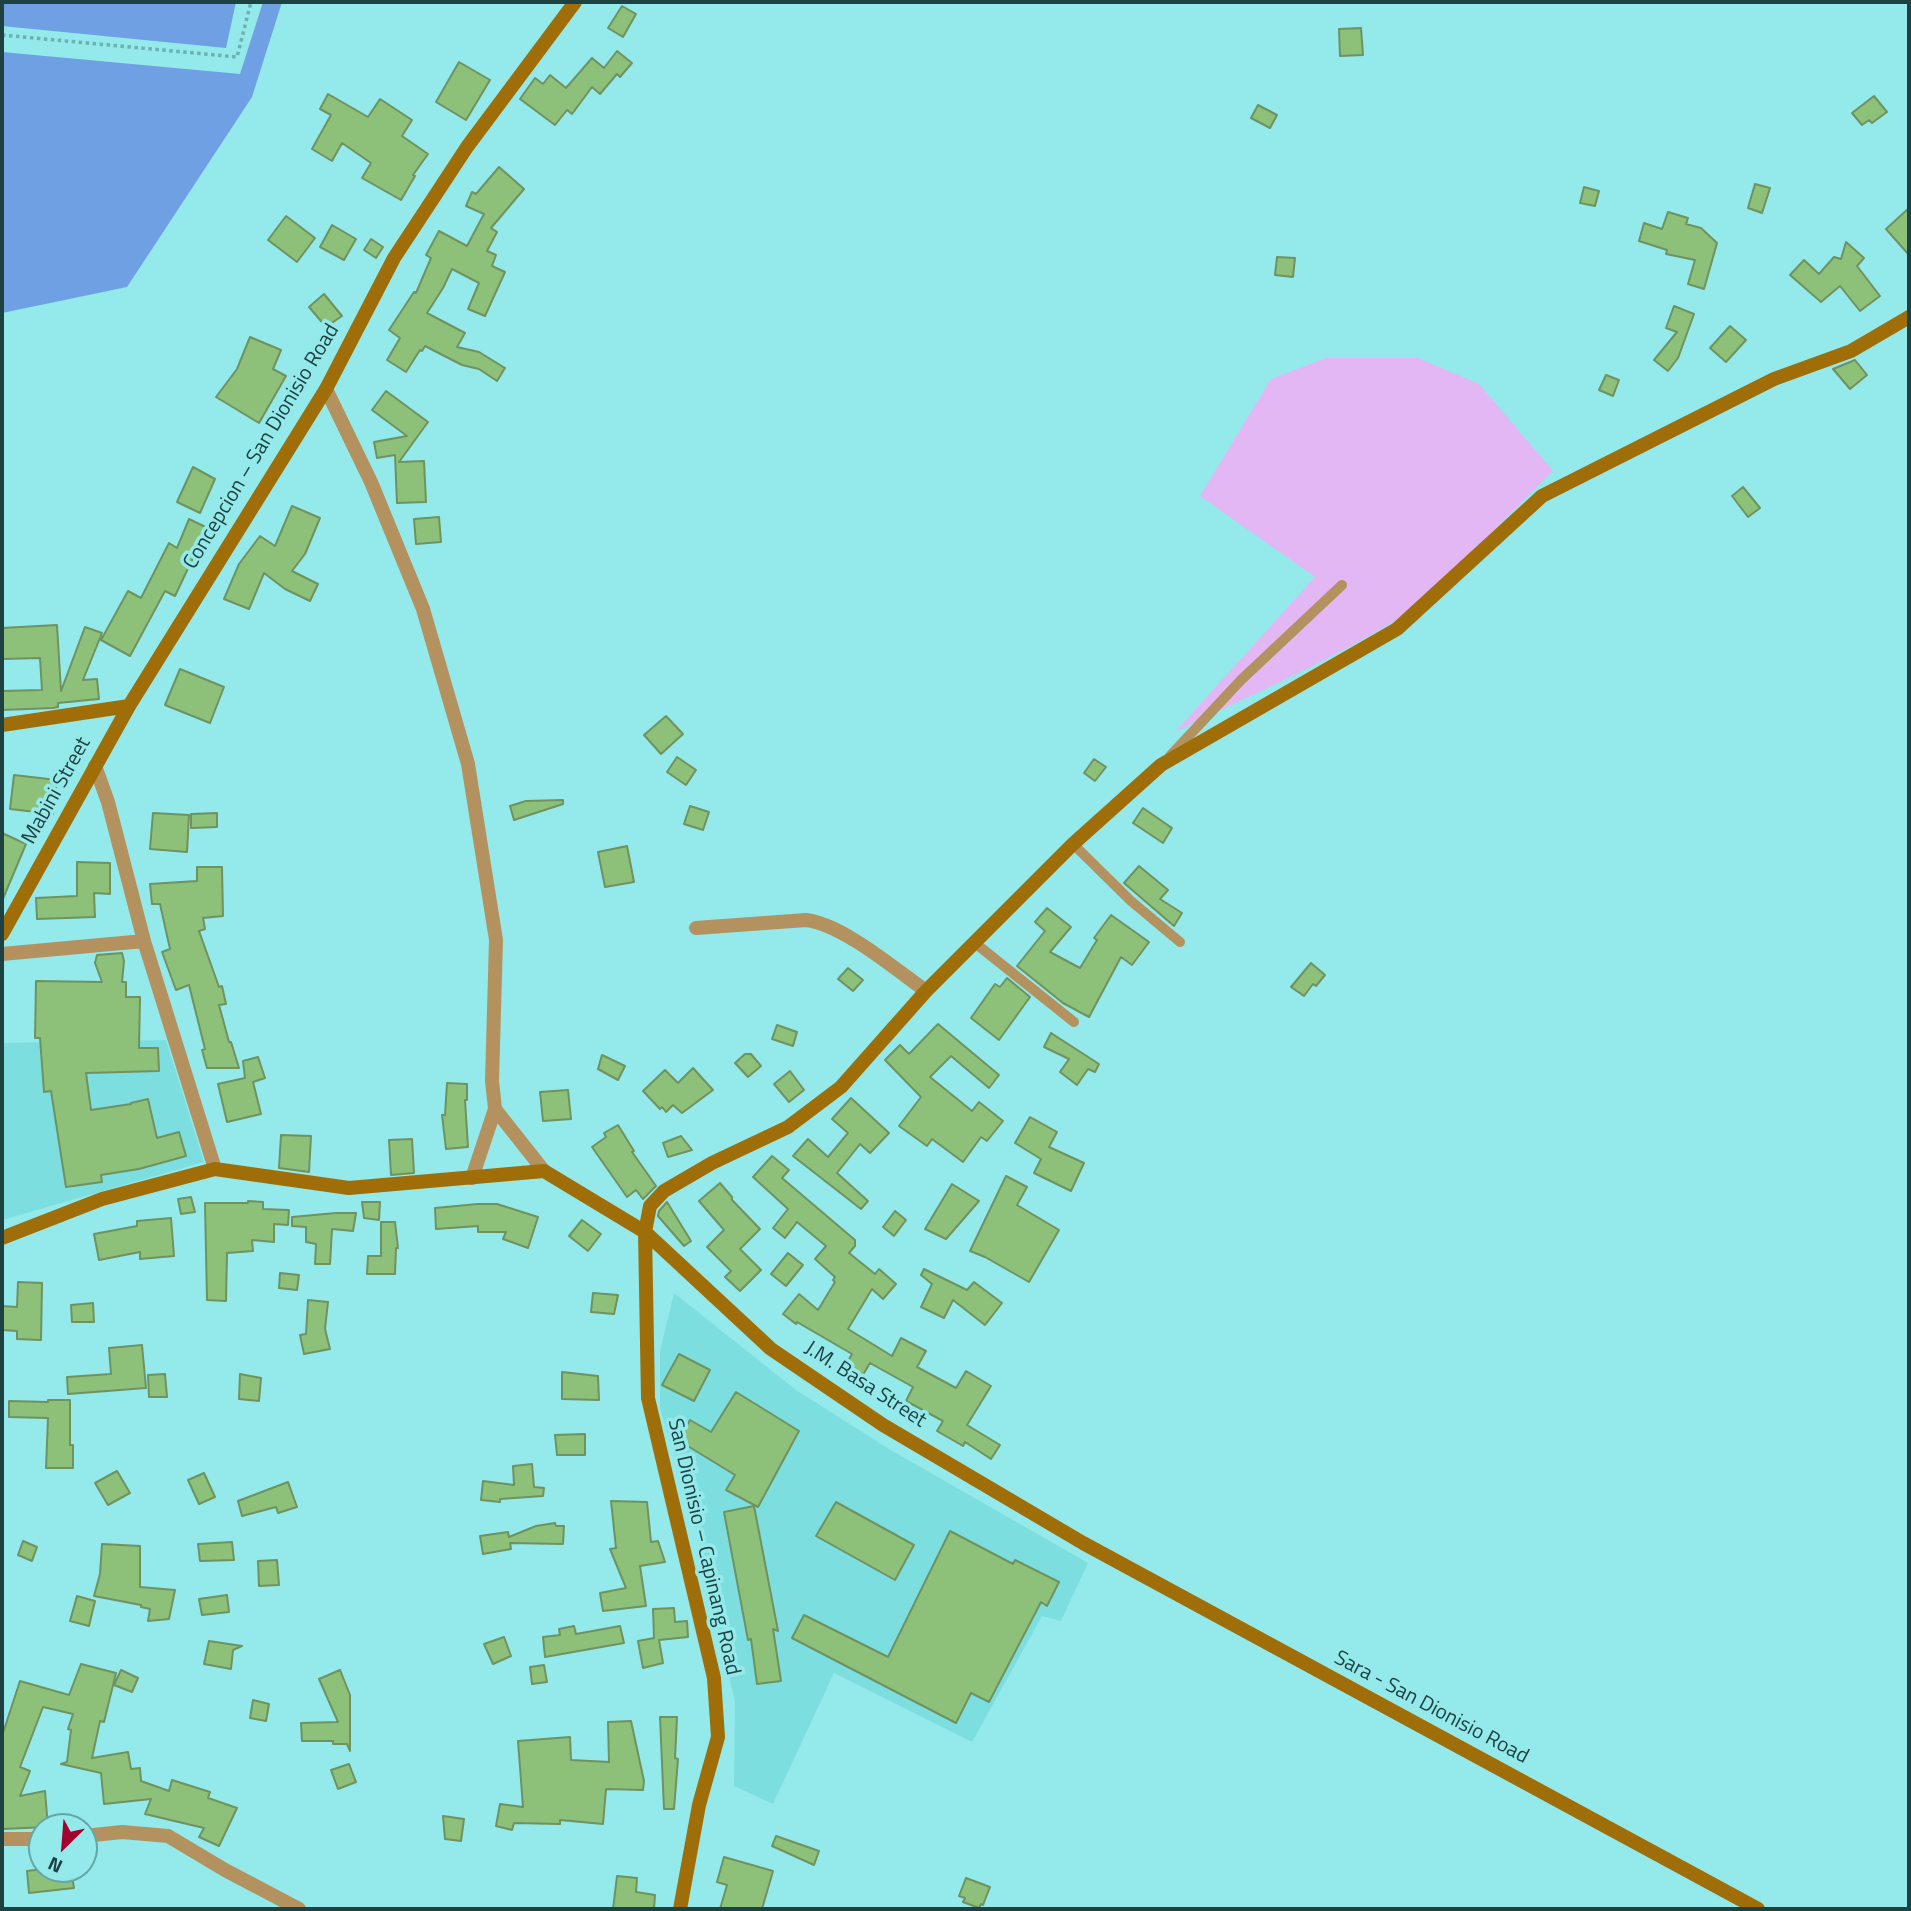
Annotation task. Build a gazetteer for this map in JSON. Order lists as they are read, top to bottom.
{
  "streets": {
    "main road": [
      "Concepcion – San Dionisio Road",
      "Mabini Street",
      "J.M. Basa Street",
      "San Dionisio – Capinang Road",
      "Sara - San Dionisio Road"
    ]
  },
  "crossings": [
    ["Concepcion – San Dionisio Road", "Mabini Street"],
    ["J.M. Basa Street", "San Dionisio – Capinang Road"],
    ["J.M. Basa Street", "Sara - San Dionisio Road"]
  ],
  "north": "bottom left"
}
